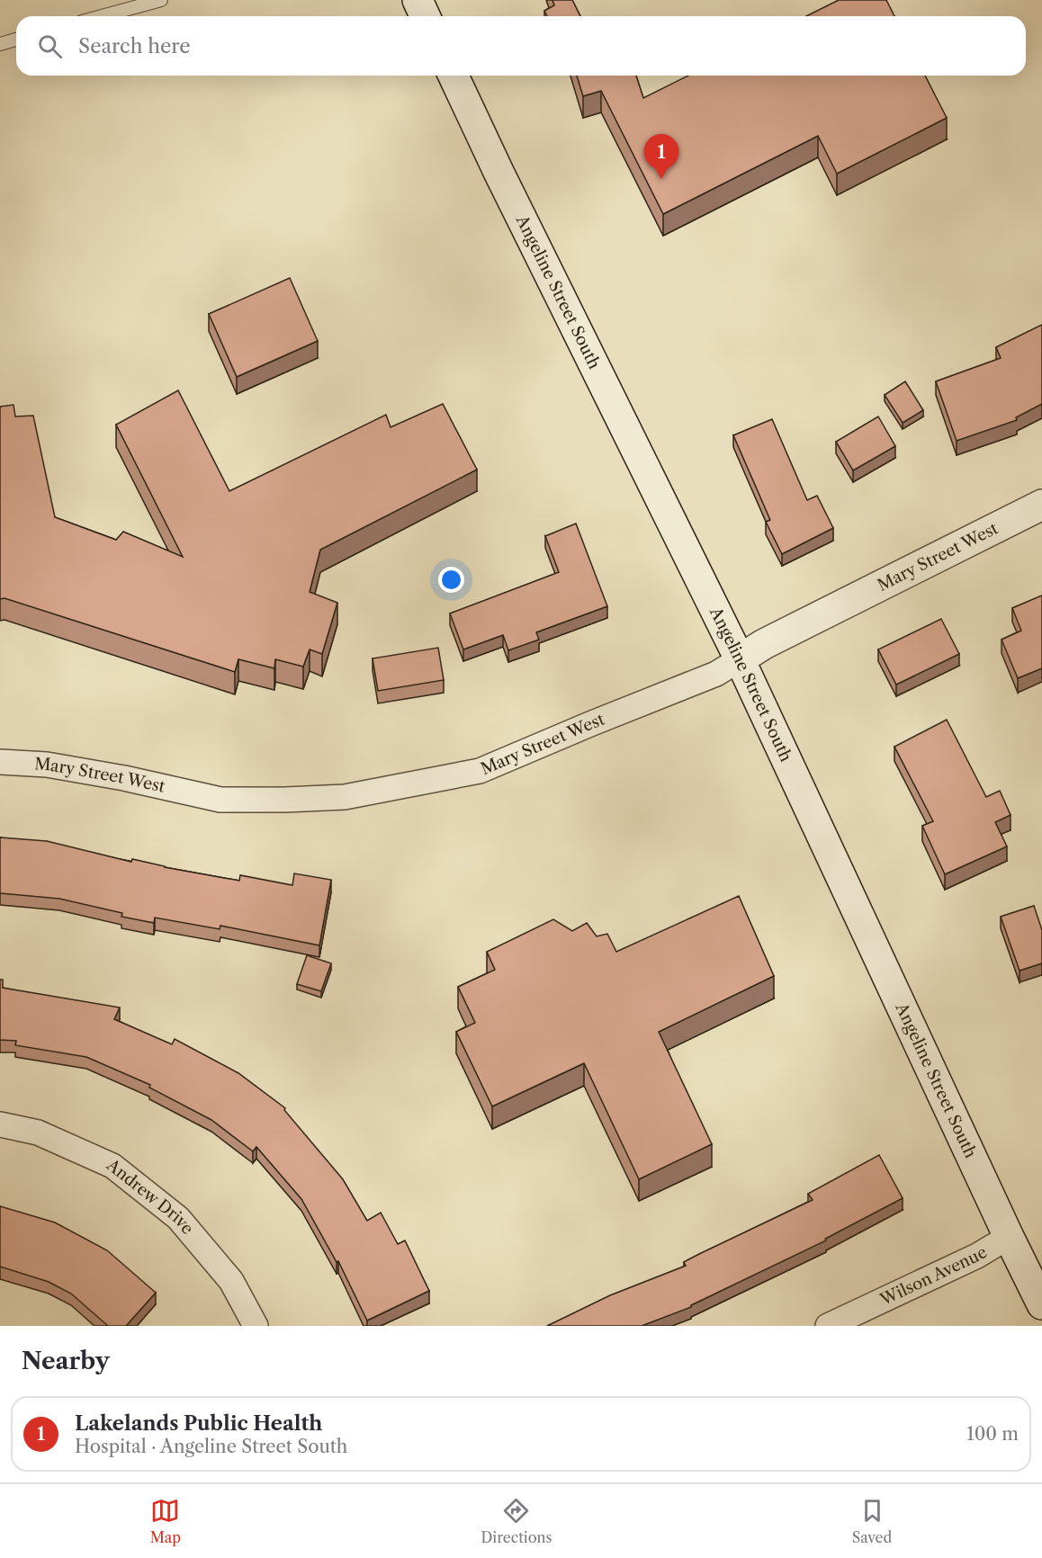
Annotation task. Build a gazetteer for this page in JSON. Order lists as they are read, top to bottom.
{
  "streets": {
    "main road": ["Angeline Street South", "Mary Street West"],
    "street": ["Andrew Drive", "Wilson Avenue"]
  },
  "crossings": [
    ["Angeline Street South", "Mary Street West"],
    ["Angeline Street South", "Wilson Avenue"]
  ],
  "page": {
    "search": "Search here",
    "pins": "1",
    "heading": "Nearby",
    "list": [
      {
        "mark": "1",
        "name": "Lakelands Public Health",
        "note": "Hospital · Angeline Street South",
        "value": "100 m"
      }
    ],
    "nav": ["Map", "Directions", "Saved"]
  }
}
